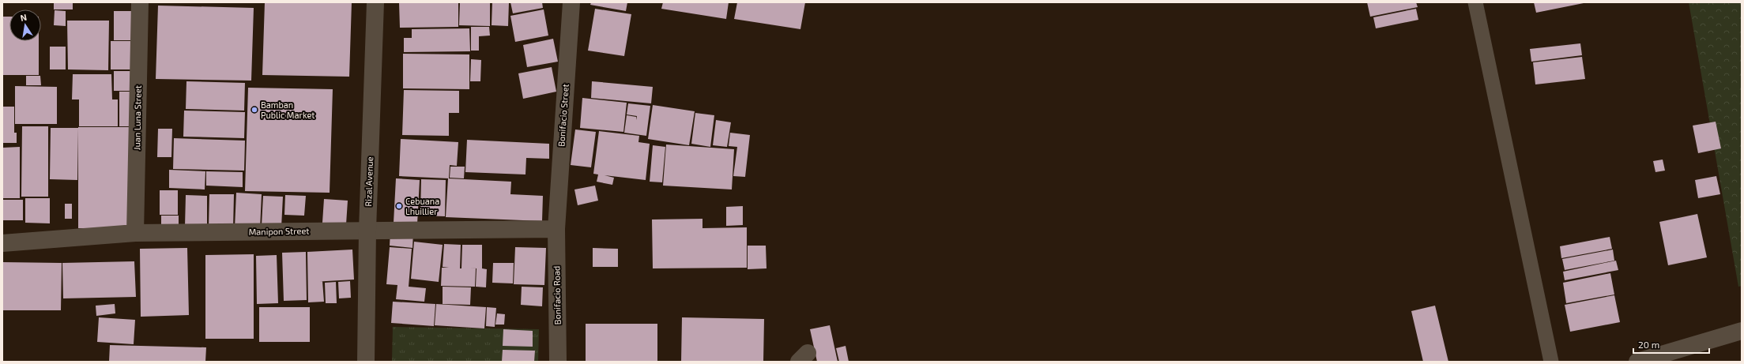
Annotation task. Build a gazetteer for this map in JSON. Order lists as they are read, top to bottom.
{
  "streets": {
    "street": [
      "Bonifacio Street",
      "Juan Luna Street",
      "Rizal Avenue",
      "Manipon Street",
      "Bonifacio Road"
    ]
  },
  "crossings": [
    ["Bonifacio Street", "Manipon Street"],
    ["Bonifacio Street", "Bonifacio Road"],
    ["Juan Luna Street", "Manipon Street"],
    ["Rizal Avenue", "Manipon Street"],
    ["Manipon Street", "Bonifacio Road"]
  ],
  "places": ["Bamban Public Market", "Cebuana Lhuillier"],
  "scale_bar": "20 m",
  "north": "top"
}
